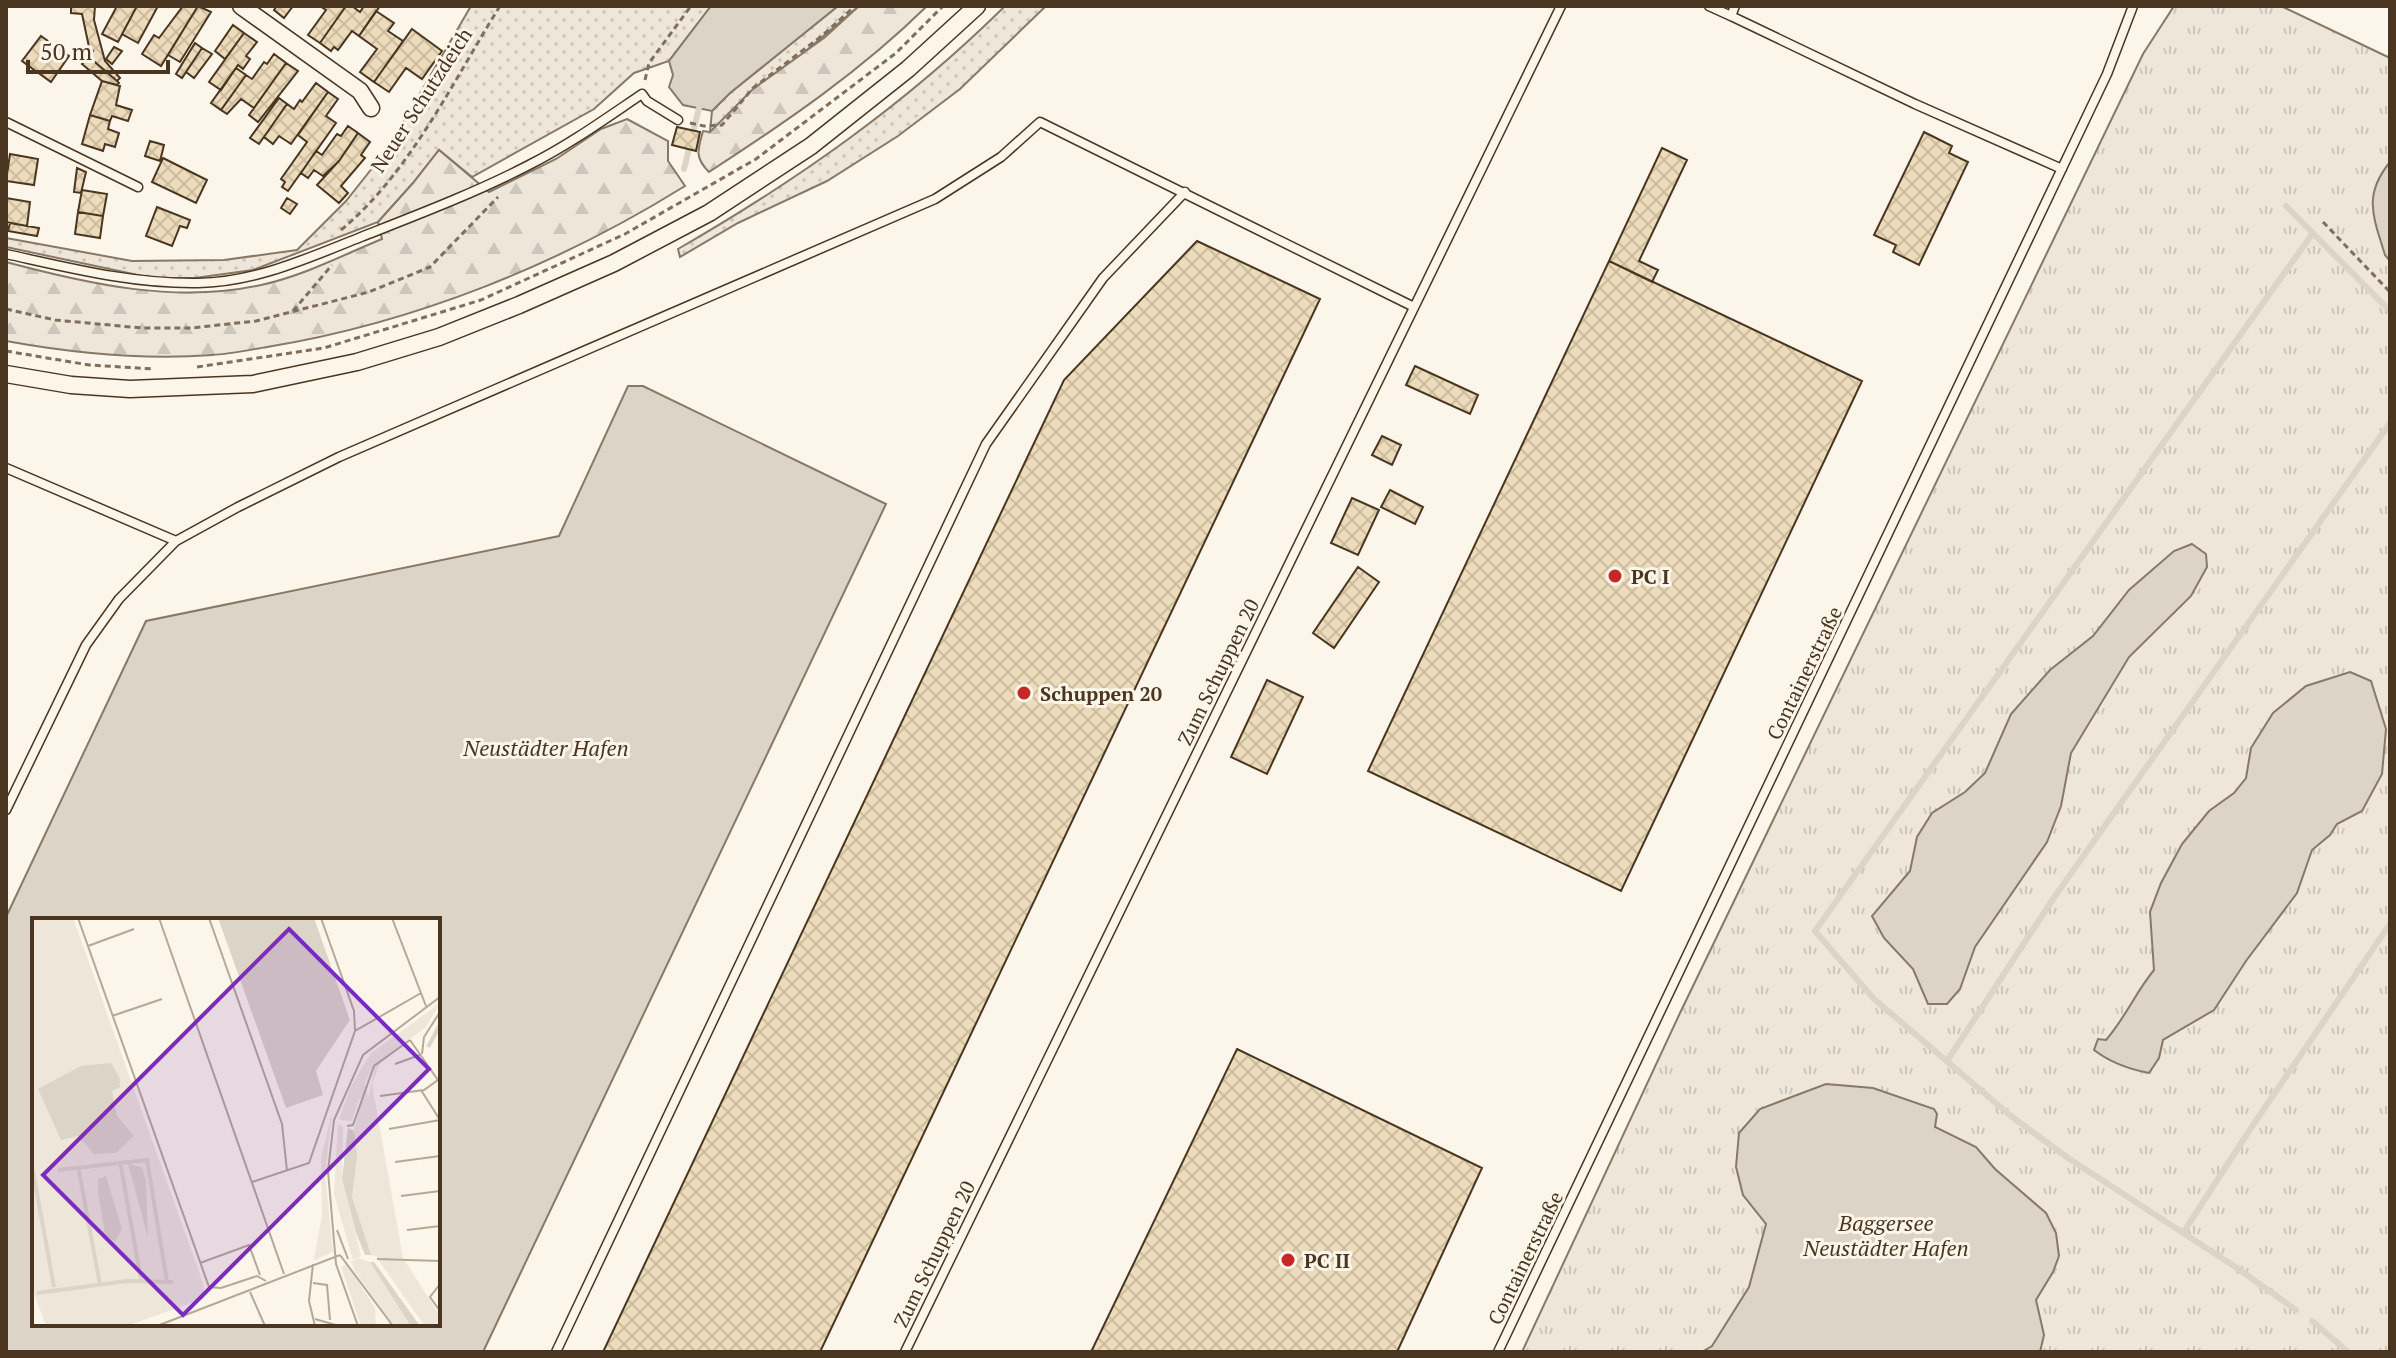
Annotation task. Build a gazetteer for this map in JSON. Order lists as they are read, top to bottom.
{
  "streets": {
    "lane": ["Zum Schuppen 20", "Containerstraße"],
    "path": ["Neuer Schutzdeich"]
  },
  "water": ["Neustädter Hafen", "Baggersee Neustädter Hafen"],
  "places": ["PC I", "Schuppen 20", "PC II"],
  "scale_bar": "50 m"
}
